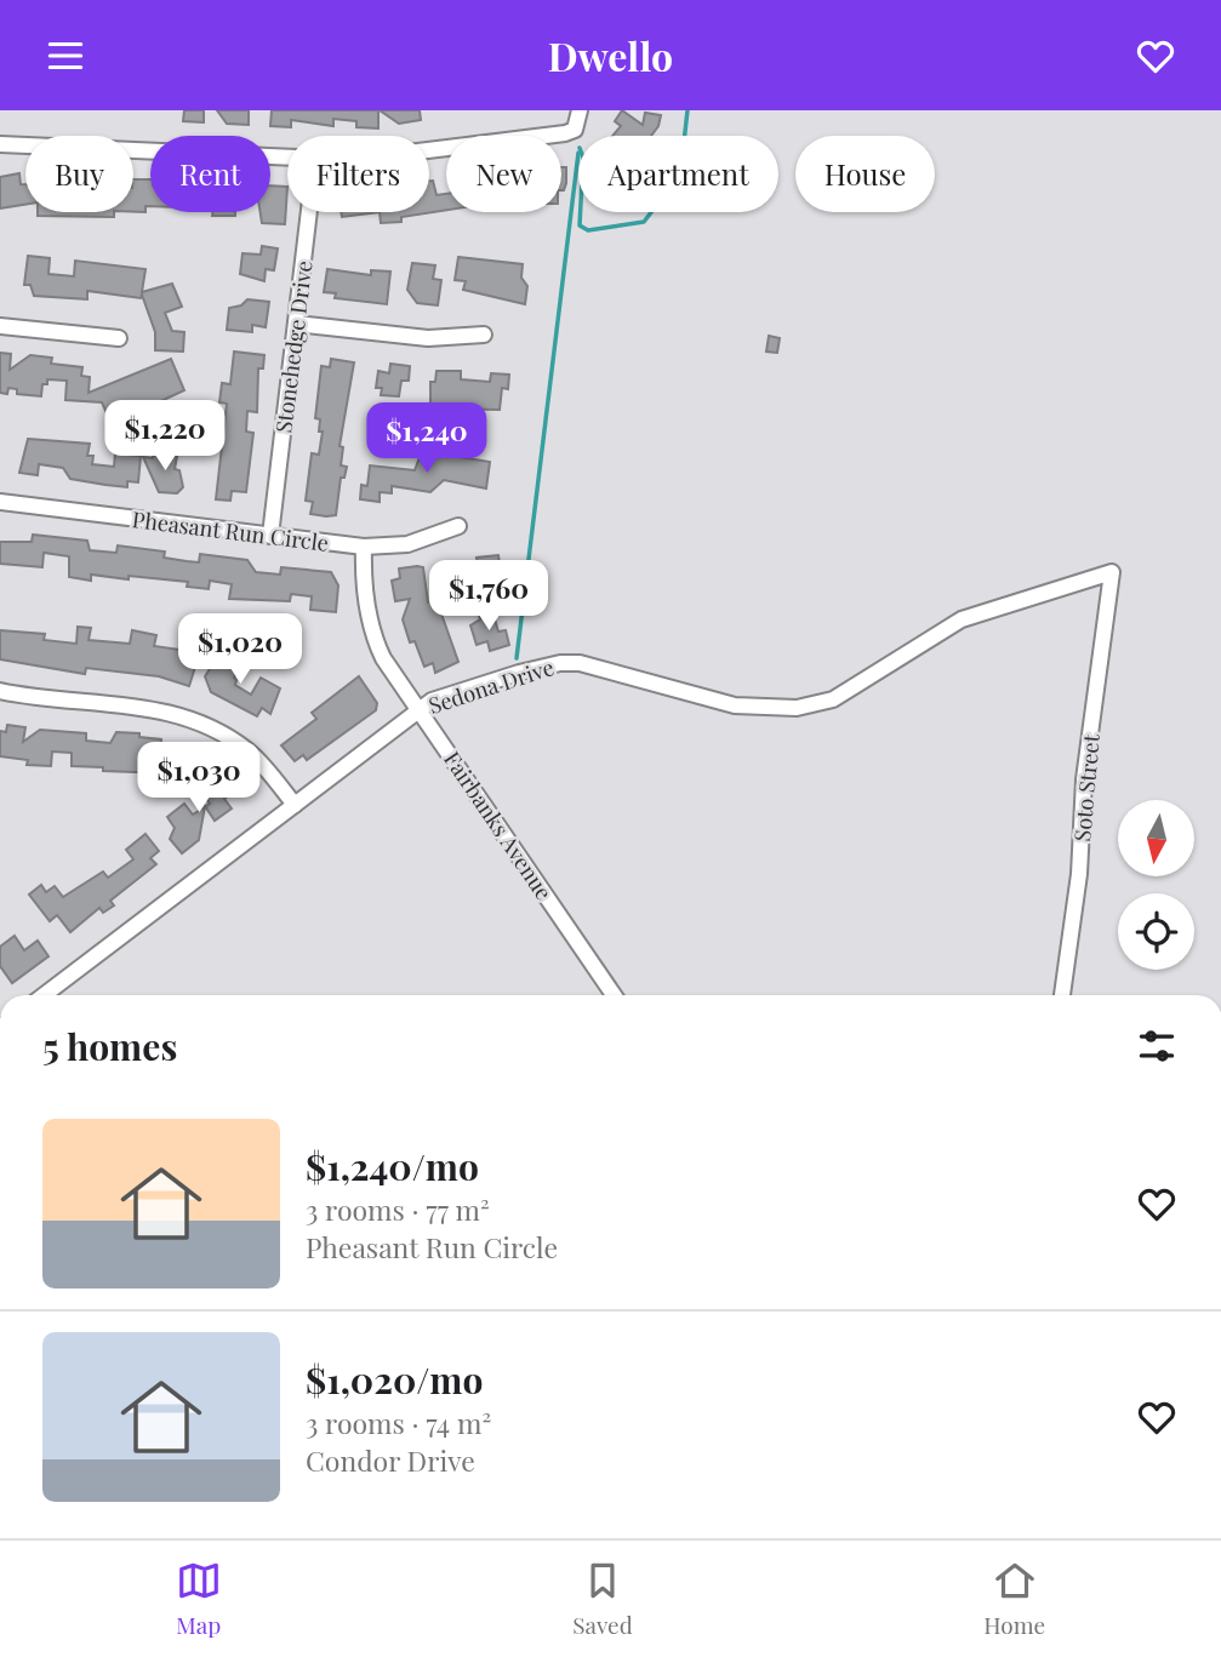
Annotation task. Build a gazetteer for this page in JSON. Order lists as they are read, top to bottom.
{
  "streets": {
    "street": [
      "Stonehedge Drive",
      "Pheasant Run Circle",
      "Sedona Drive",
      "Soto Street",
      "Fairbanks Avenue"
    ]
  },
  "crossings": [
    ["Stonehedge Drive", "Pheasant Run Circle"],
    ["Pheasant Run Circle", "Fairbanks Avenue"],
    ["Sedona Drive", "Soto Street"],
    ["Sedona Drive", "Fairbanks Avenue"]
  ],
  "north": "bottom",
  "page": {
    "header": "Dwello",
    "chip": [
      "Buy",
      "Rent",
      "Filters",
      "New",
      "Apartment",
      "House"
    ],
    "price": [
      "$1,220",
      "$1,240",
      "$1,760",
      "$1,020",
      "$1,030"
    ],
    "heading": "5 homes",
    "list": [
      {
        "name": "$1,240/mo",
        "note": "3 rooms · 77 m² · Pheasant Run Circle"
      },
      {
        "name": "$1,020/mo",
        "note": "3 rooms · 74 m² · Condor Drive"
      }
    ],
    "tabs": ["Map", "Saved", "Home"]
  }
}
